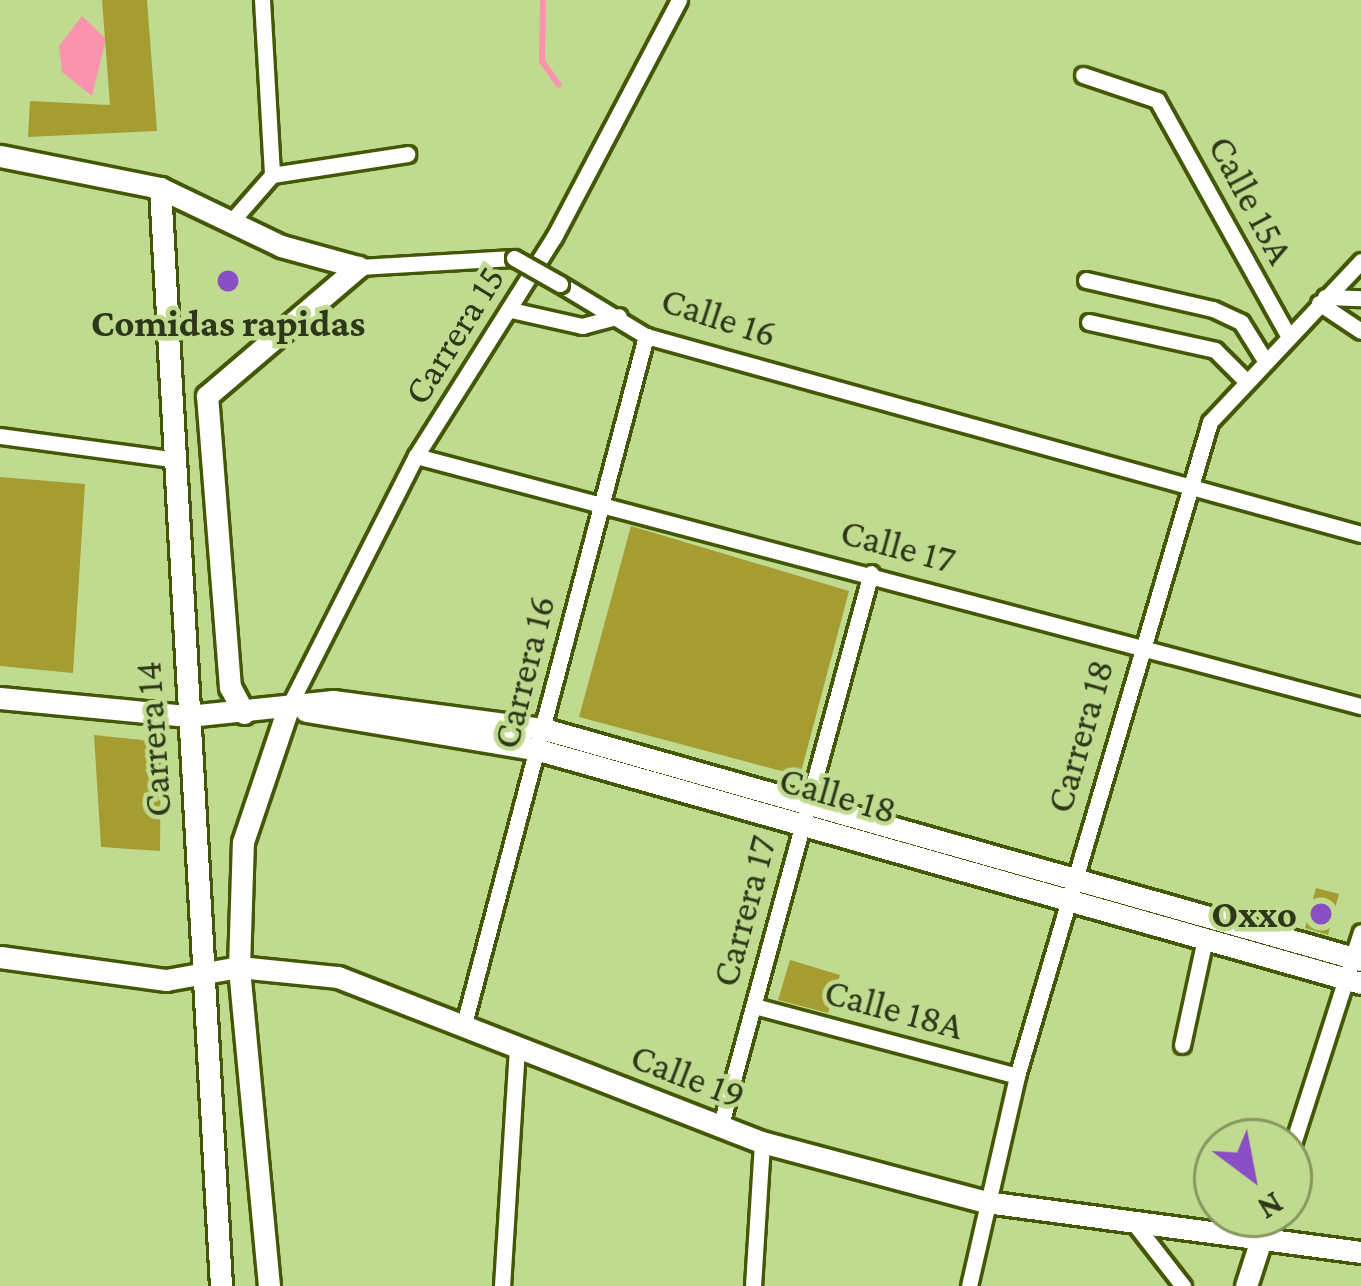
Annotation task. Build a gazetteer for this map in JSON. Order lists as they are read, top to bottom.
{
  "streets": {
    "street": [
      "Calle 15A",
      "Calle 16",
      "Carrera 15",
      "Calle 17",
      "Carrera 16",
      "Carrera 18",
      "Carrera 14",
      "Calle 18",
      "Carrera 17",
      "Calle 18A",
      "Calle 19"
    ]
  },
  "crossings": [
    ["Calle 15A", "Carrera 18"],
    ["Calle 16", "Carrera 16"],
    ["Calle 16", "Carrera 18"],
    ["Calle 16", "Carrera 14"],
    ["Carrera 15", "Calle 17"],
    ["Carrera 15", "Calle 18"],
    ["Calle 17", "Carrera 16"],
    ["Calle 17", "Carrera 18"],
    ["Calle 17", "Carrera 17"],
    ["Carrera 16", "Calle 18"],
    ["Carrera 16", "Calle 19"],
    ["Carrera 18", "Calle 18"],
    ["Carrera 18", "Calle 18A"],
    ["Carrera 18", "Calle 19"],
    ["Carrera 14", "Calle 18"],
    ["Carrera 14", "Calle 19"],
    ["Calle 18", "Carrera 17"],
    ["Carrera 17", "Calle 18A"],
    ["Carrera 17", "Calle 19"]
  ],
  "places": ["Comidas rapidas", "Oxxo"],
  "north": "bottom right"
}
